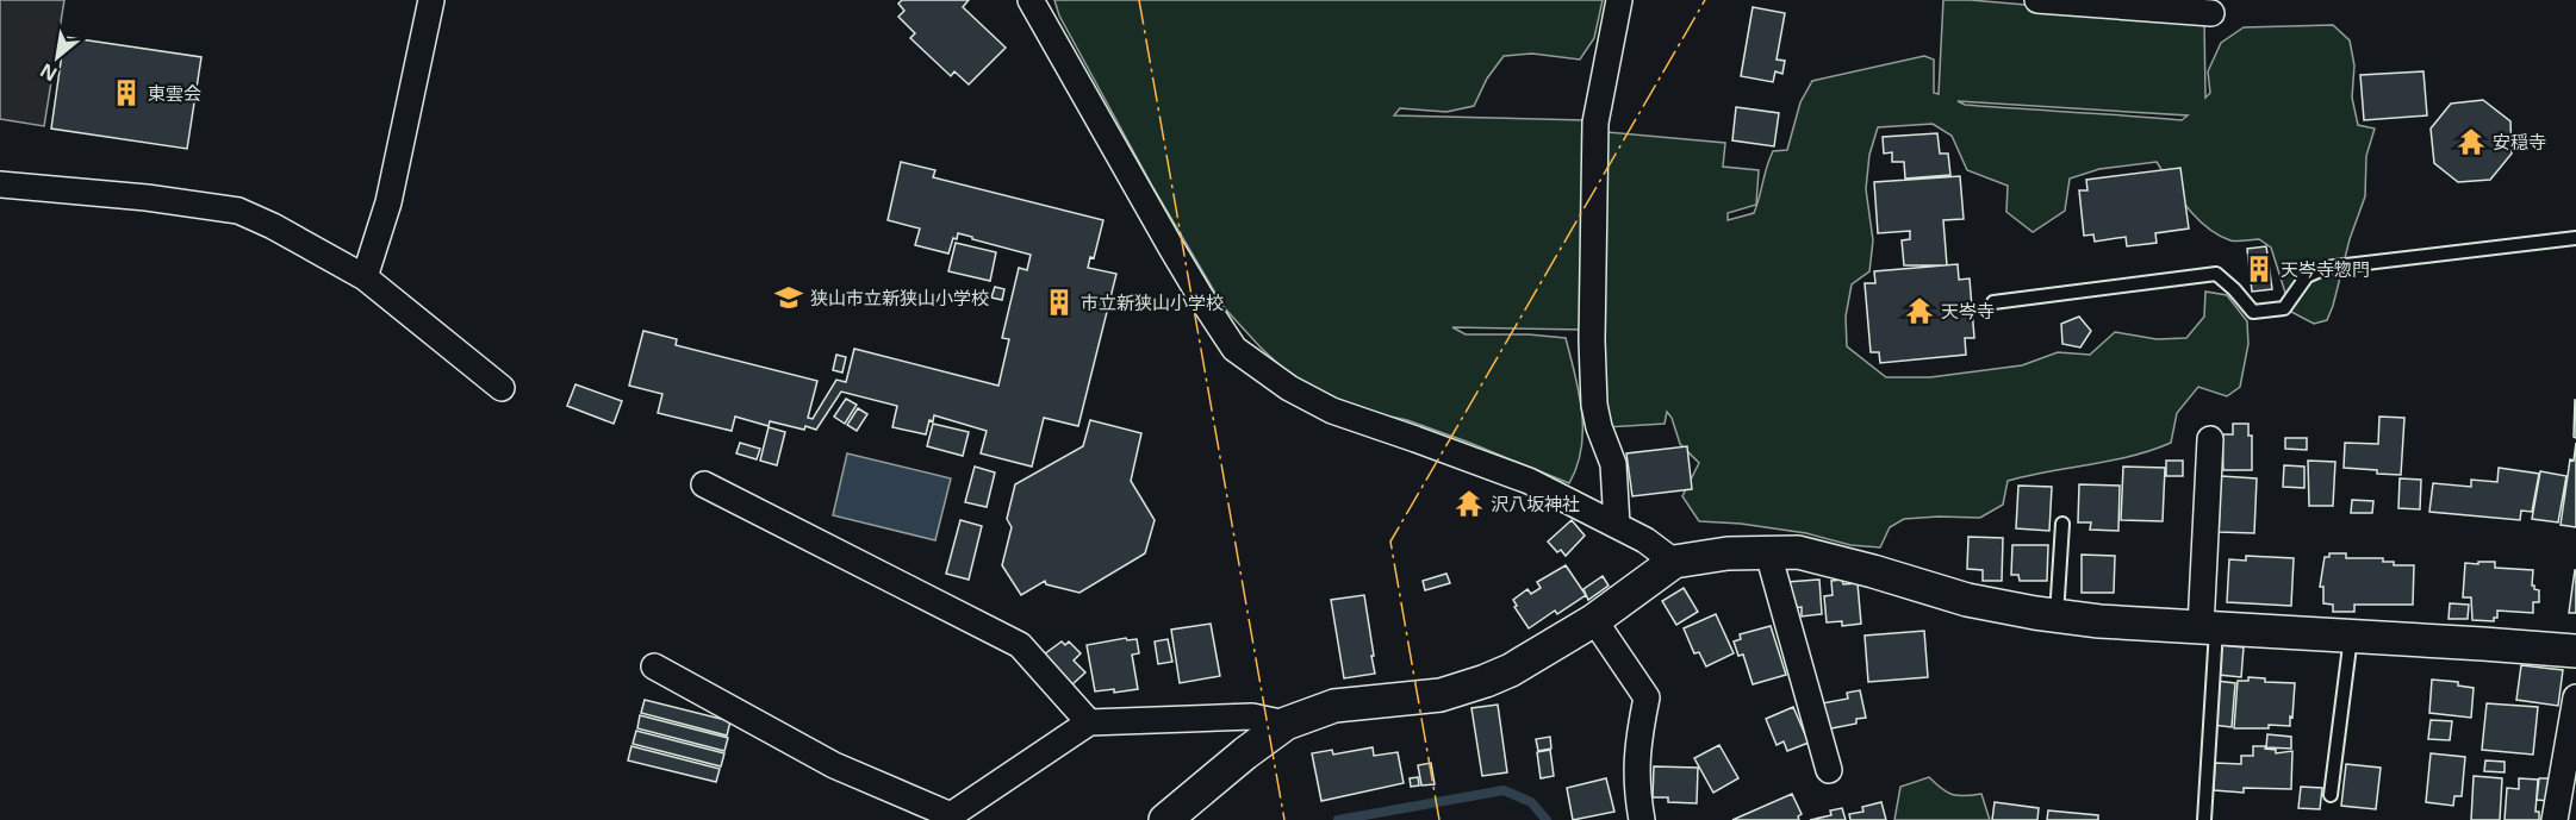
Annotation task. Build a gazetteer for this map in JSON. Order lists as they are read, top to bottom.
{
  "places": {
    "building": ["東雲会", "天岑寺惣門", "市立新狭山小学校"],
    "temple": ["安穏寺", "天岑寺", "沢八坂神社"],
    "school or university": ["狭山市立新狭山小学校"]
  },
  "north": "bottom left"
}
